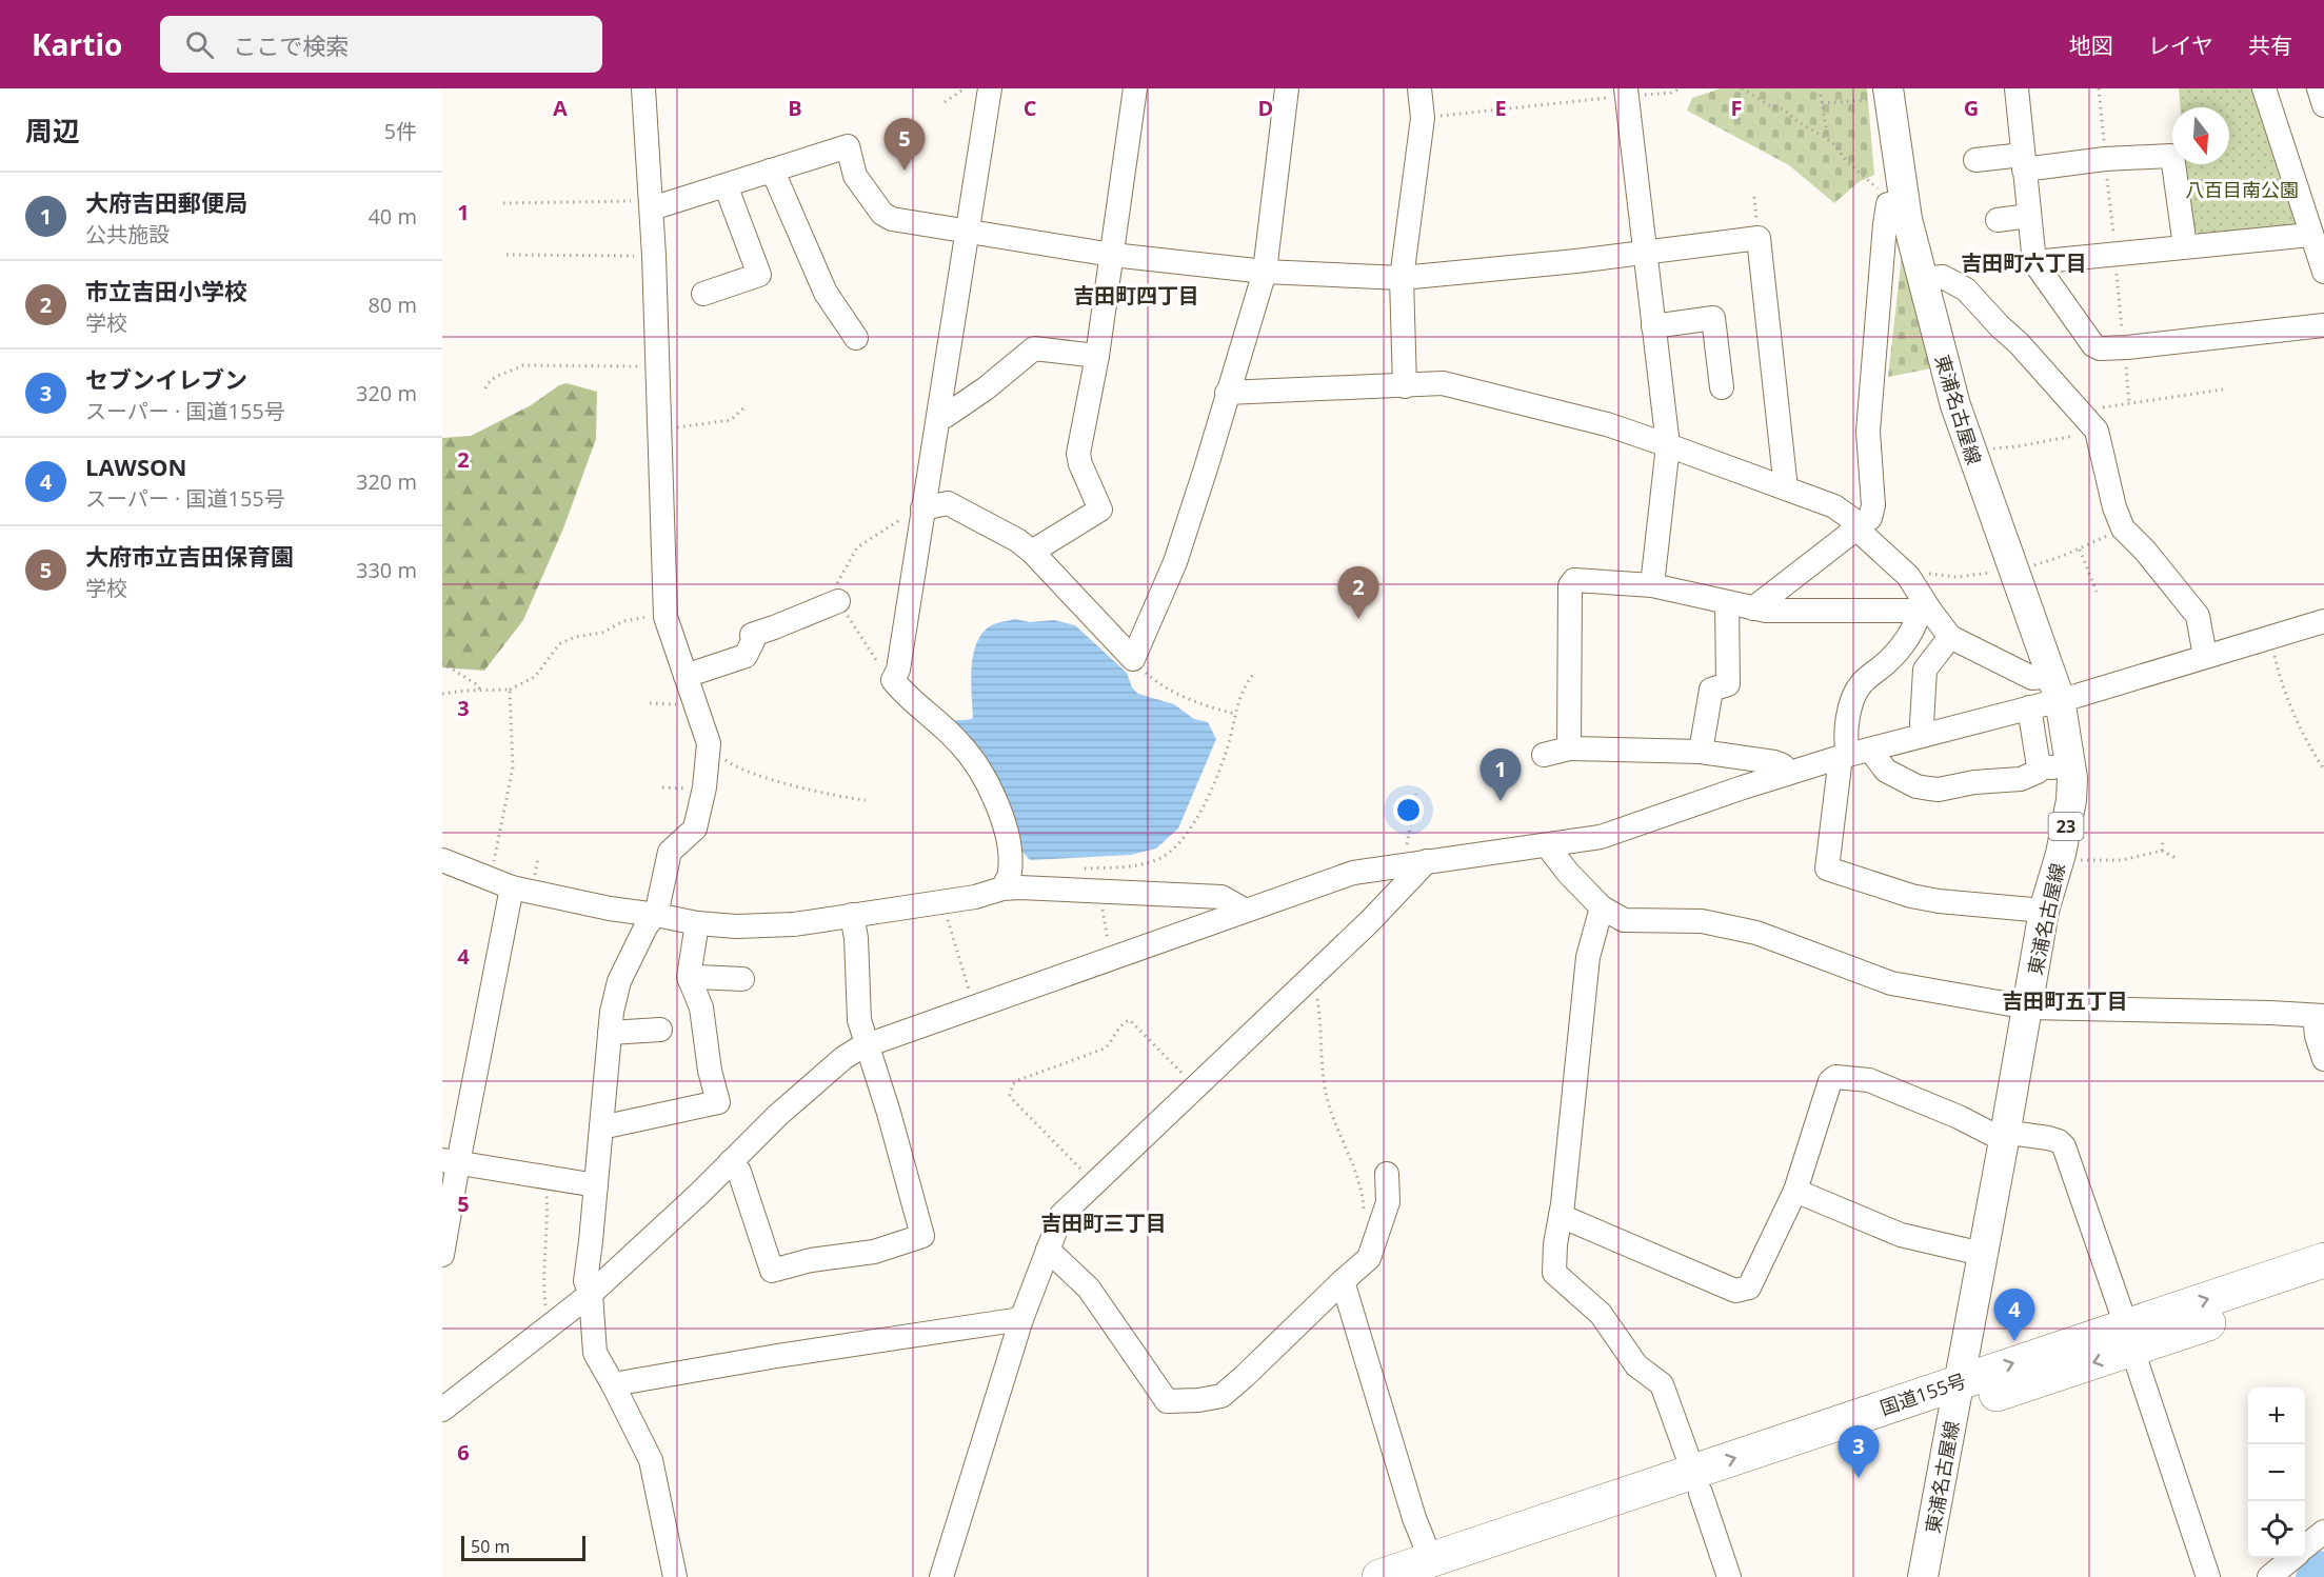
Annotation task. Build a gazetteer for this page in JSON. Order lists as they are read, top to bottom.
{
  "streets": {
    "highway": ["国道155号"],
    "main road": ["東浦名古屋線", "23"]
  },
  "crossings": [
    ["東浦名古屋線", "国道155号"]
  ],
  "districts": [
    "吉田町六丁目",
    "吉田町四丁目",
    "吉田町五丁目",
    "吉田町三丁目"
  ],
  "parks": ["八百目南公園"],
  "scale_bar": "50 m",
  "north": "bottom",
  "page": {
    "header": "Kartio",
    "search": "ここで検索",
    "nav": ["地図", "レイヤ", "共有"],
    "heading": ["周辺", "5件"],
    "pins": [
      "5",
      "2",
      "1",
      "4",
      "3"
    ],
    "list": [
      {
        "mark": "1",
        "name": "大府吉田郵便局",
        "note": "公共施設",
        "value": "40 m"
      },
      {
        "mark": "2",
        "name": "市立吉田小学校",
        "note": "学校",
        "value": "80 m"
      },
      {
        "mark": "3",
        "name": "セブンイレブン",
        "note": "スーパー · 国道155号",
        "value": "320 m"
      },
      {
        "mark": "4",
        "name": "LAWSON",
        "note": "スーパー · 国道155号",
        "value": "320 m"
      },
      {
        "mark": "5",
        "name": "大府市立吉田保育園",
        "note": "学校",
        "value": "330 m"
      }
    ],
    "map_buttons": ["+", "−"],
    "scale": "50 m"
  },
  "grid": {
    "columns": [
      "A",
      "B",
      "C",
      "D",
      "E",
      "F",
      "G"
    ],
    "rows": [
      "1",
      "2",
      "3",
      "4",
      "5",
      "6"
    ]
  }
}
